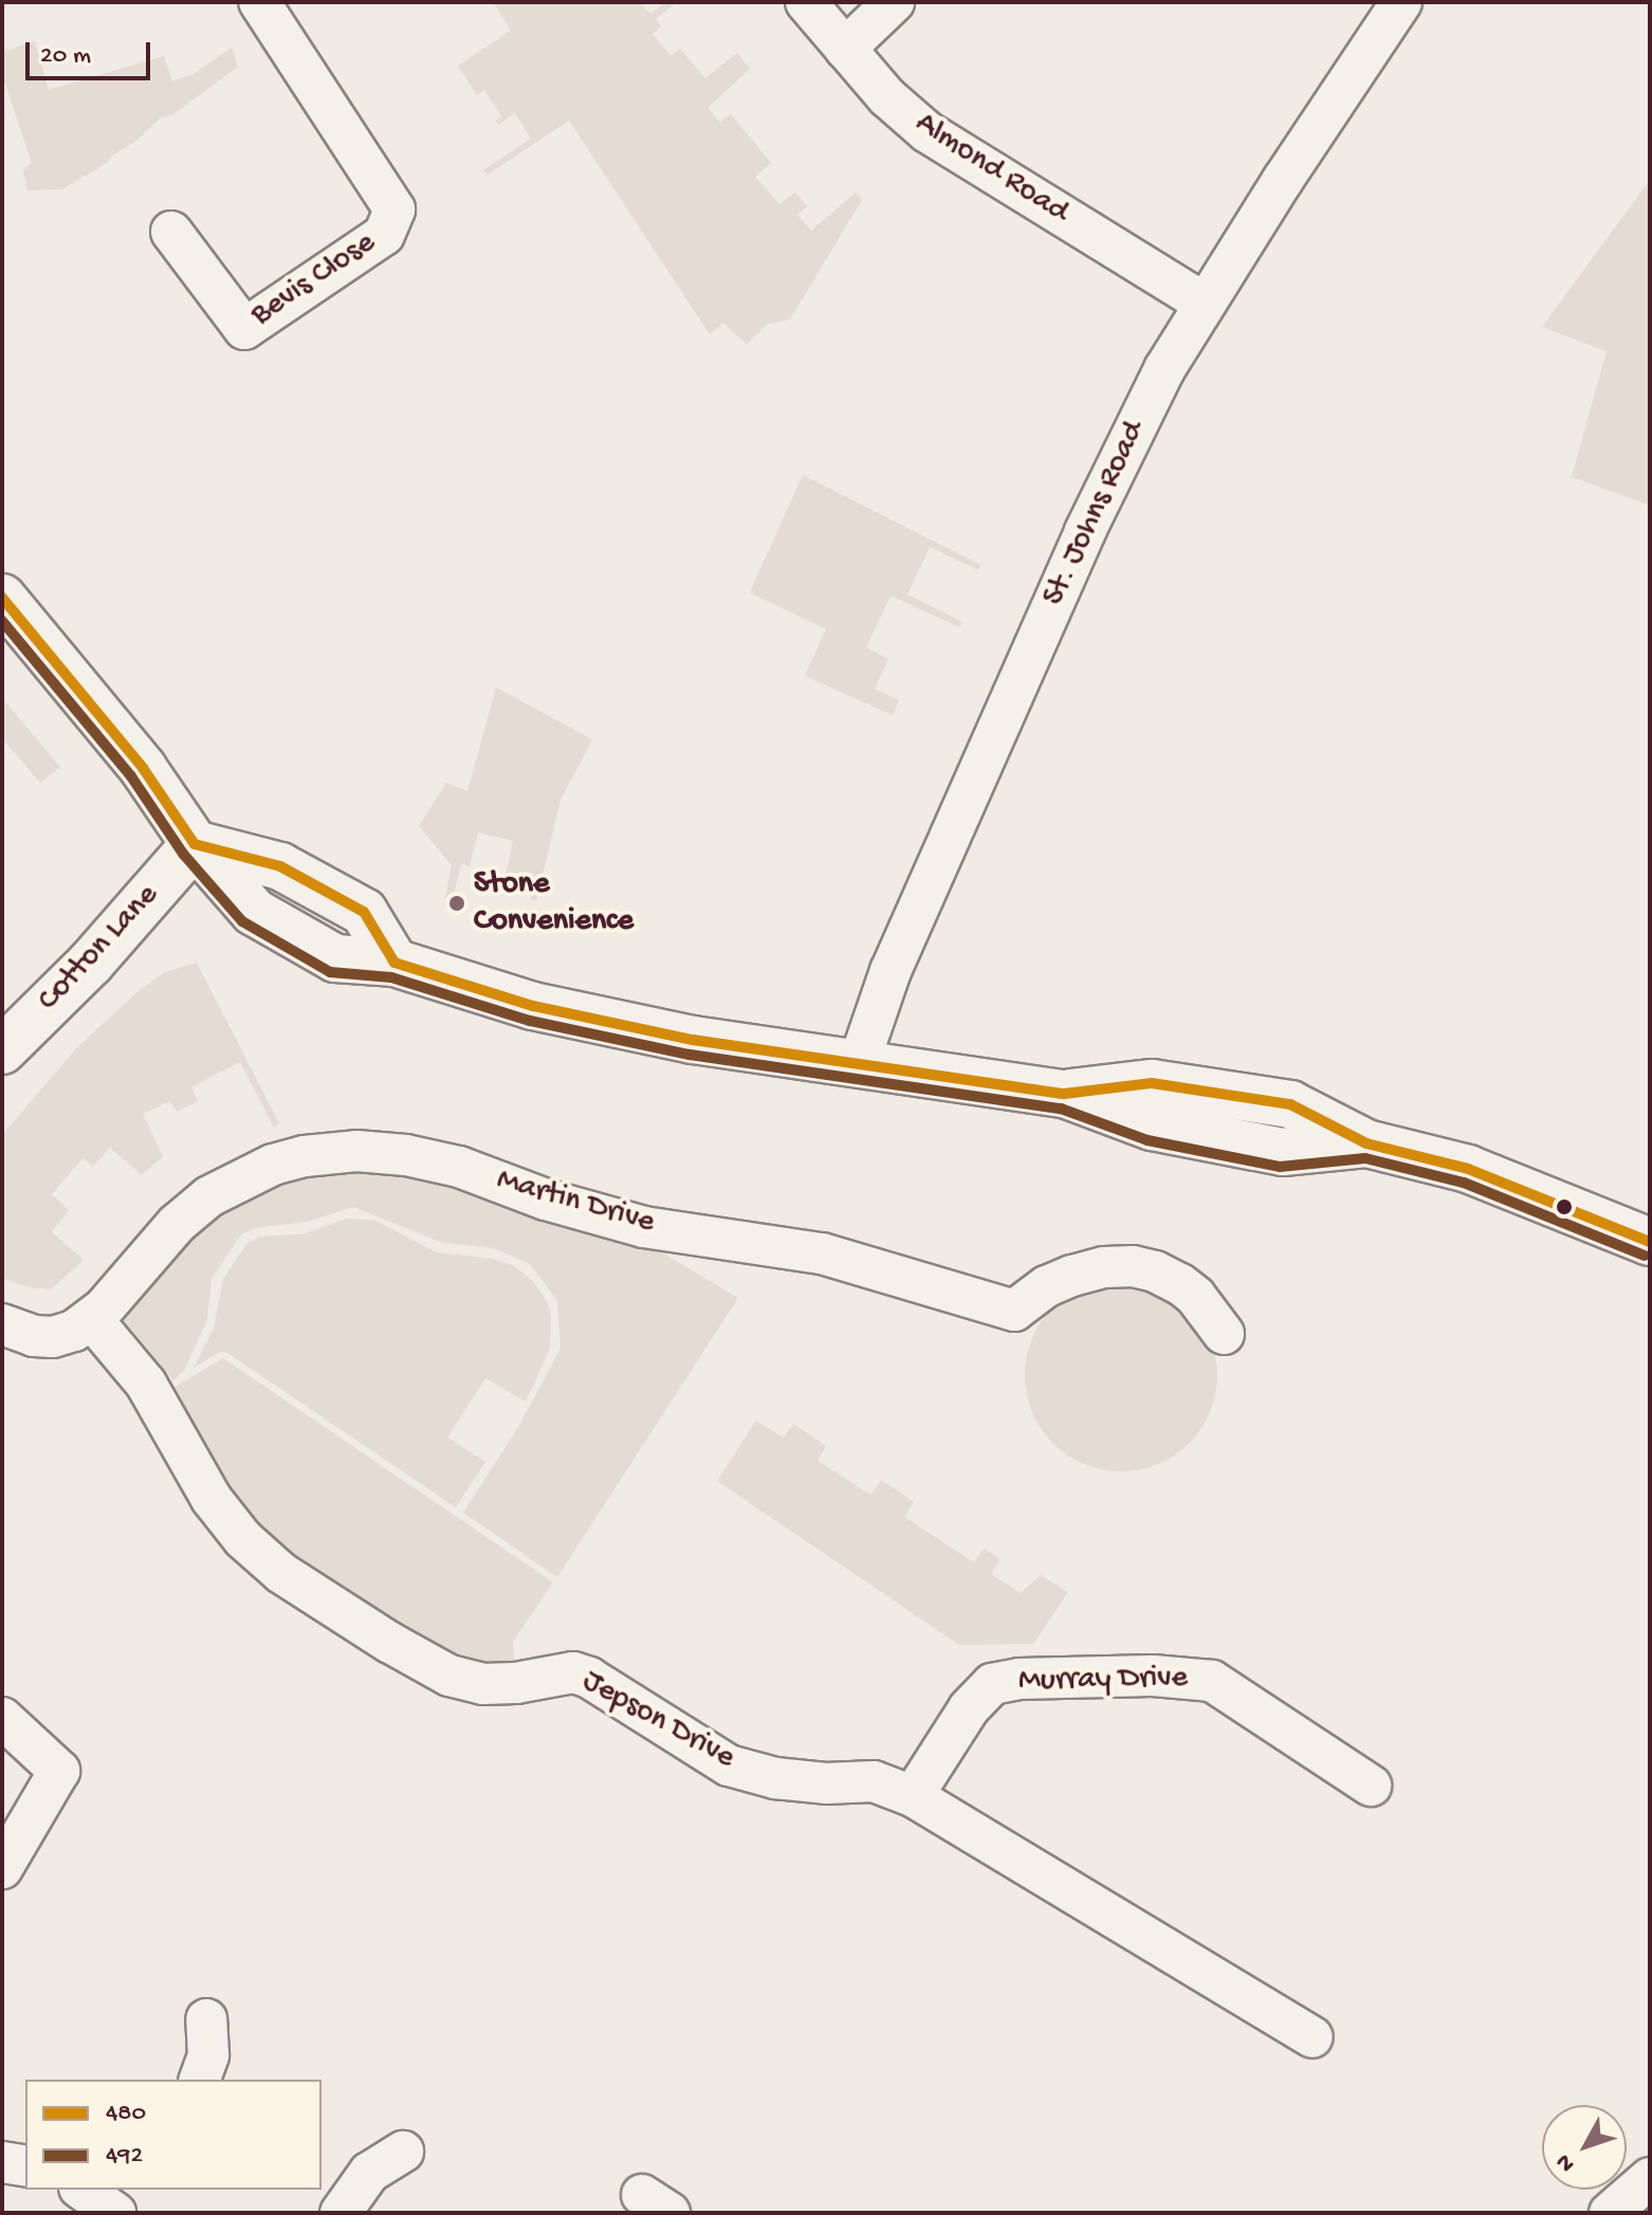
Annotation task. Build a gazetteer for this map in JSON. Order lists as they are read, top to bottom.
{
  "streets": {
    "main road": ["Cotton Lane"],
    "street": [
      "Almond Road",
      "Bevis Close",
      "St. Johns Road",
      "Martin Drive",
      "Murray Drive",
      "Jepson Drive"
    ]
  },
  "crossings": [
    ["Almond Road", "St. Johns Road"],
    ["Martin Drive", "Jepson Drive"],
    ["Murray Drive", "Jepson Drive"]
  ],
  "places": ["Stone Convenience"],
  "lines": ["transit line 480", "transit line 492"],
  "legend": ["480", "492"],
  "scale_bar": "20 m",
  "north": "bottom left"
}
